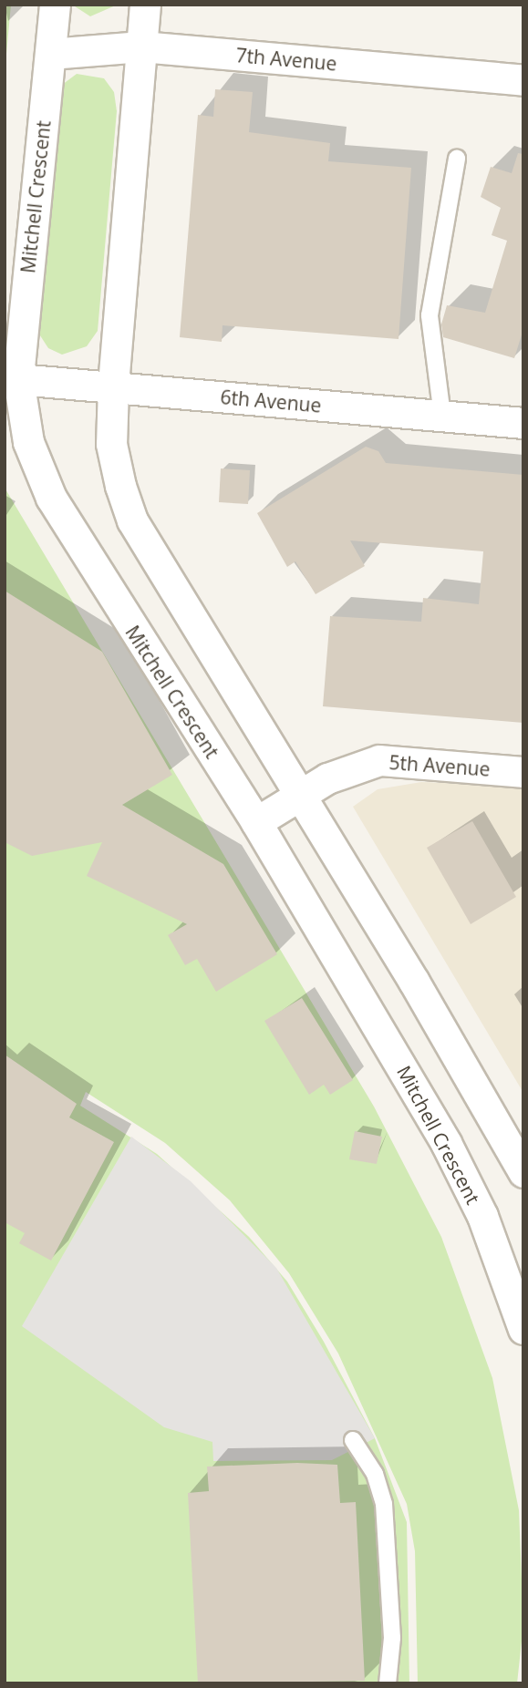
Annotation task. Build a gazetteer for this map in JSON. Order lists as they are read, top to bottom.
{
  "streets": {
    "street": [
      "7th Avenue",
      "Mitchell Crescent",
      "6th Avenue",
      "5th Avenue"
    ]
  },
  "crossings": [
    ["7th Avenue", "Mitchell Crescent"],
    ["Mitchell Crescent", "6th Avenue"],
    ["Mitchell Crescent", "5th Avenue"]
  ]
}
